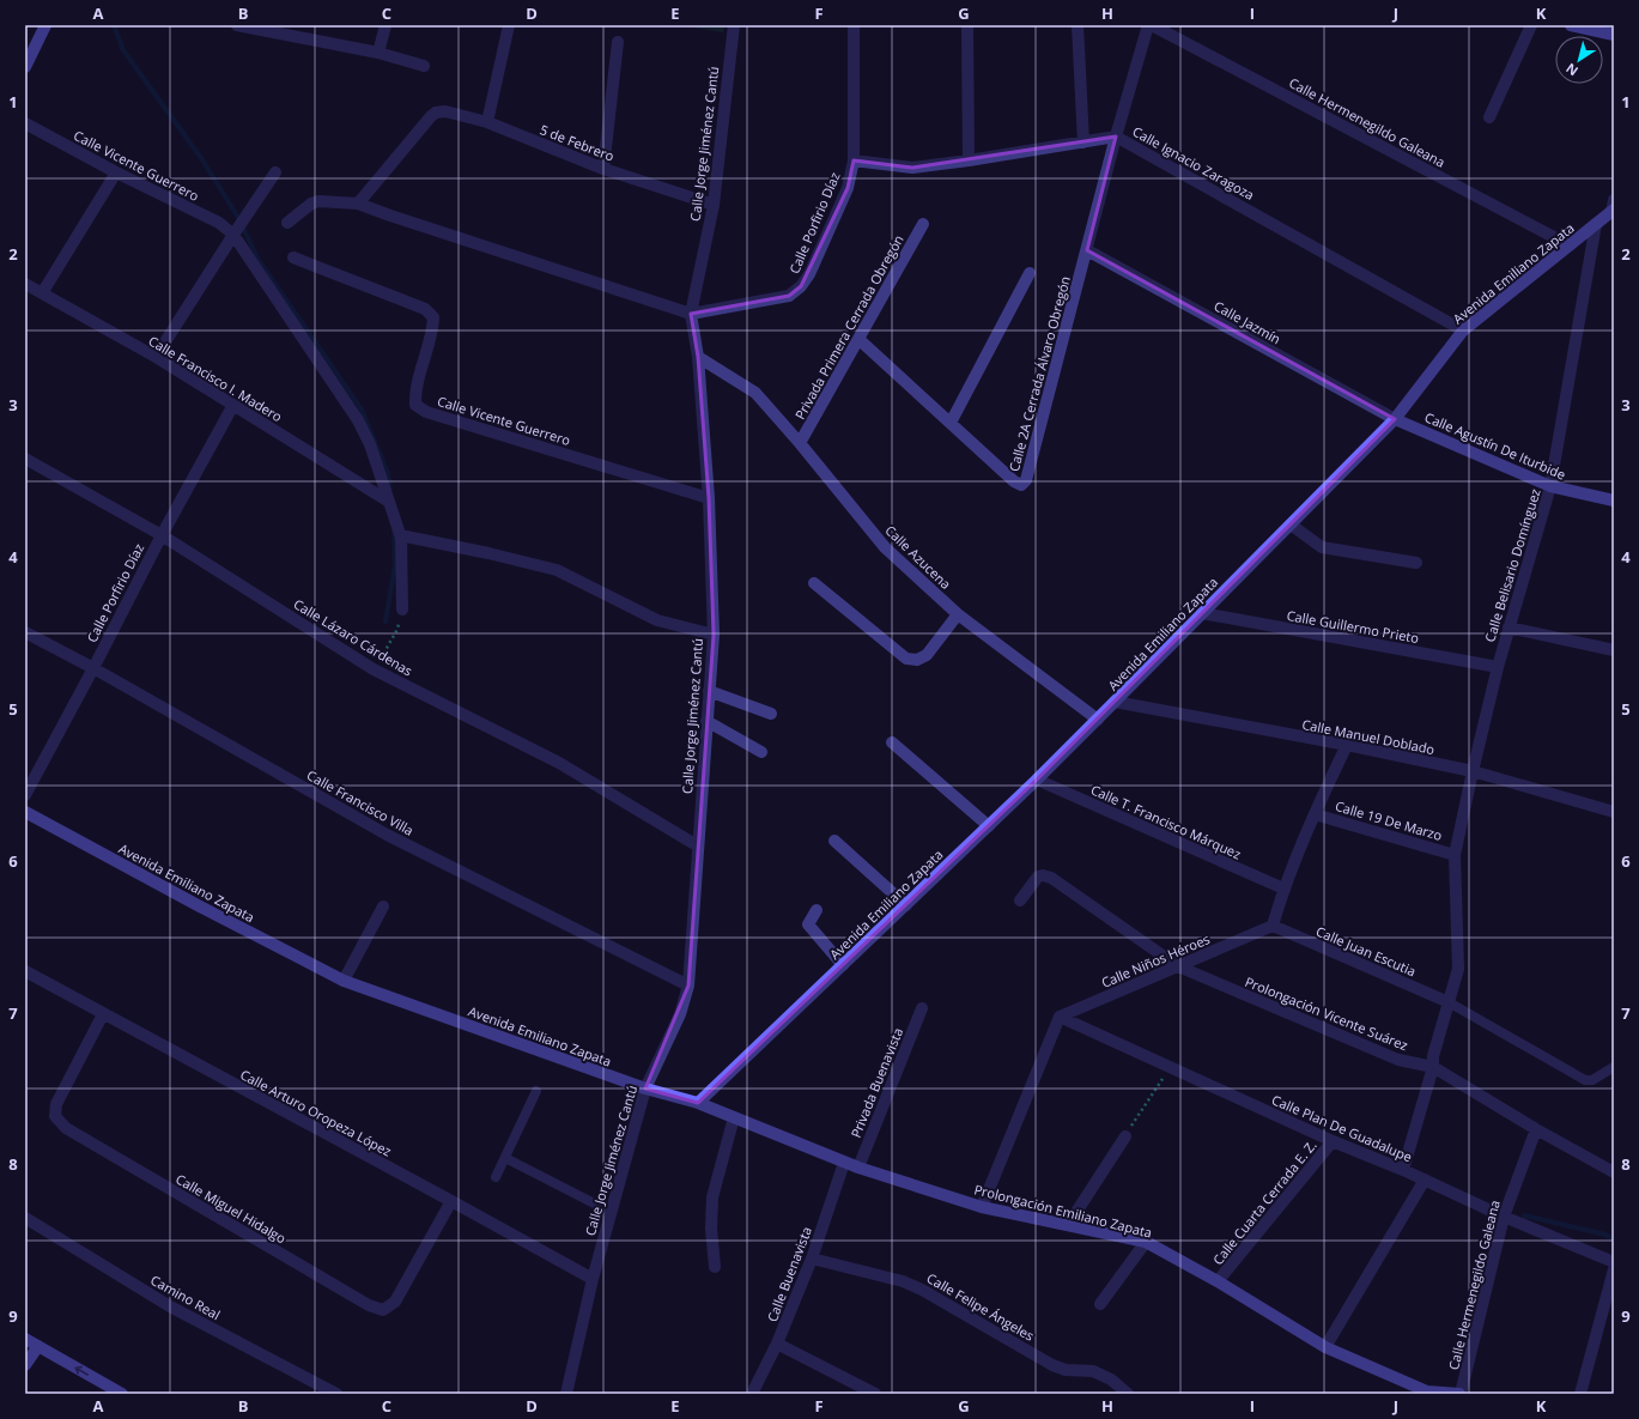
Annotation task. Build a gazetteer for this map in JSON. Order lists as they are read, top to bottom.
{
  "streets": {
    "street": [
      "Calle Hermenegildo Galeana",
      "5 de Febrero",
      "Calle Jorge Jiménez Cantú",
      "Calle Ignacio Zaragoza",
      "Calle Vicente Guerrero",
      "Calle Porfirio Díaz",
      "Avenida Emiliano Zapata",
      "Calle Jazmín",
      "Privada Primera Cerrada Obregón",
      "Calle 2A Cerrada Álvaro Obregón",
      "Calle Francisco I. Madero",
      "Calle Agustín De Iturbide",
      "Calle Azucena",
      "Calle Belisario Domínguez",
      "Calle Guillermo Prieto",
      "Calle Lázaro Cárdenas",
      "Calle Manuel Doblado",
      "Calle Francisco Villa",
      "Calle 19 De Marzo",
      "Calle T. Francisco Márquez",
      "Calle Juan Escutia",
      "Calle Niños Héroes",
      "Prolongación Vicente Suárez",
      "Privada Buenavista",
      "Calle Arturo Oropeza López",
      "Calle Plan De Guadalupe",
      "Calle Cuarta Cerrada E. Z.",
      "Calle Miguel Hidalgo",
      "Prolongación Emiliano Zapata",
      "Calle Buenavista",
      "Camino Real",
      "Calle Felipe Ángeles"
    ]
  },
  "crossings": [
    ["Calle Hermenegildo Galeana", "Avenida Emiliano Zapata"],
    ["Calle Hermenegildo Galeana", "Prolongación Vicente Suárez"],
    ["Calle Hermenegildo Galeana", "Calle Plan De Guadalupe"],
    ["Calle Hermenegildo Galeana", "Prolongación Emiliano Zapata"],
    ["5 de Febrero", "Calle Jorge Jiménez Cantú"],
    ["Calle Jorge Jiménez Cantú", "Calle Vicente Guerrero"],
    ["Calle Jorge Jiménez Cantú", "Calle Porfirio Díaz"],
    ["Calle Jorge Jiménez Cantú", "Avenida Emiliano Zapata"],
    ["Calle Jorge Jiménez Cantú", "Calle Azucena"],
    ["Calle Jorge Jiménez Cantú", "Calle Lázaro Cárdenas"],
    ["Calle Jorge Jiménez Cantú", "Calle Francisco Villa"],
    ["Calle Jorge Jiménez Cantú", "Calle Arturo Oropeza López"],
    ["Calle Ignacio Zaragoza", "Calle Porfirio Díaz"],
    ["Calle Ignacio Zaragoza", "Avenida Emiliano Zapata"],
    ["Calle Vicente Guerrero", "Calle Francisco I. Madero"],
    ["Calle Porfirio Díaz", "Calle Francisco I. Madero"],
    ["Calle Porfirio Díaz", "Calle Lázaro Cárdenas"],
    ["Calle Porfirio Díaz", "Calle Francisco Villa"],
    ["Avenida Emiliano Zapata", "Calle Jazmín"],
    ["Avenida Emiliano Zapata", "Calle Agustín De Iturbide"],
    ["Avenida Emiliano Zapata", "Calle Azucena"],
    ["Avenida Emiliano Zapata", "Calle Belisario Domínguez"],
    ["Avenida Emiliano Zapata", "Calle Guillermo Prieto"],
    ["Avenida Emiliano Zapata", "Calle Manuel Doblado"],
    ["Avenida Emiliano Zapata", "Calle T. Francisco Márquez"],
    ["Avenida Emiliano Zapata", "Prolongación Emiliano Zapata"],
    ["Calle Jazmín", "Calle 2A Cerrada Álvaro Obregón"],
    ["Calle Jazmín", "Calle Agustín De Iturbide"],
    ["Privada Primera Cerrada Obregón", "Calle 2A Cerrada Álvaro Obregón"],
    ["Privada Primera Cerrada Obregón", "Calle Azucena"],
    ["Calle Agustín De Iturbide", "Calle Belisario Domínguez"],
    ["Calle Belisario Domínguez", "Calle Guillermo Prieto"],
    ["Calle Belisario Domínguez", "Calle Manuel Doblado"],
    ["Calle Belisario Domínguez", "Calle 19 De Marzo"],
    ["Calle Belisario Domínguez", "Calle Juan Escutia"],
    ["Calle Belisario Domínguez", "Prolongación Vicente Suárez"],
    ["Calle Belisario Domínguez", "Calle Plan De Guadalupe"],
    ["Calle Juan Escutia", "Calle Niños Héroes"],
    ["Calle Niños Héroes", "Prolongación Vicente Suárez"],
    ["Calle Niños Héroes", "Calle Plan De Guadalupe"],
    ["Privada Buenavista", "Prolongación Emiliano Zapata"],
    ["Calle Arturo Oropeza López", "Calle Miguel Hidalgo"],
    ["Calle Plan De Guadalupe", "Calle Cuarta Cerrada E. Z."],
    ["Calle Cuarta Cerrada E. Z.", "Prolongación Emiliano Zapata"],
    ["Prolongación Emiliano Zapata", "Calle Buenavista"],
    ["Calle Buenavista", "Calle Felipe Ángeles"]
  ],
  "north": "bottom left",
  "grid": {
    "columns": [
      "A",
      "B",
      "C",
      "D",
      "E",
      "F",
      "G",
      "H",
      "I",
      "J",
      "K"
    ],
    "rows": [
      "1",
      "2",
      "3",
      "4",
      "5",
      "6",
      "7",
      "8",
      "9"
    ]
  }
}
